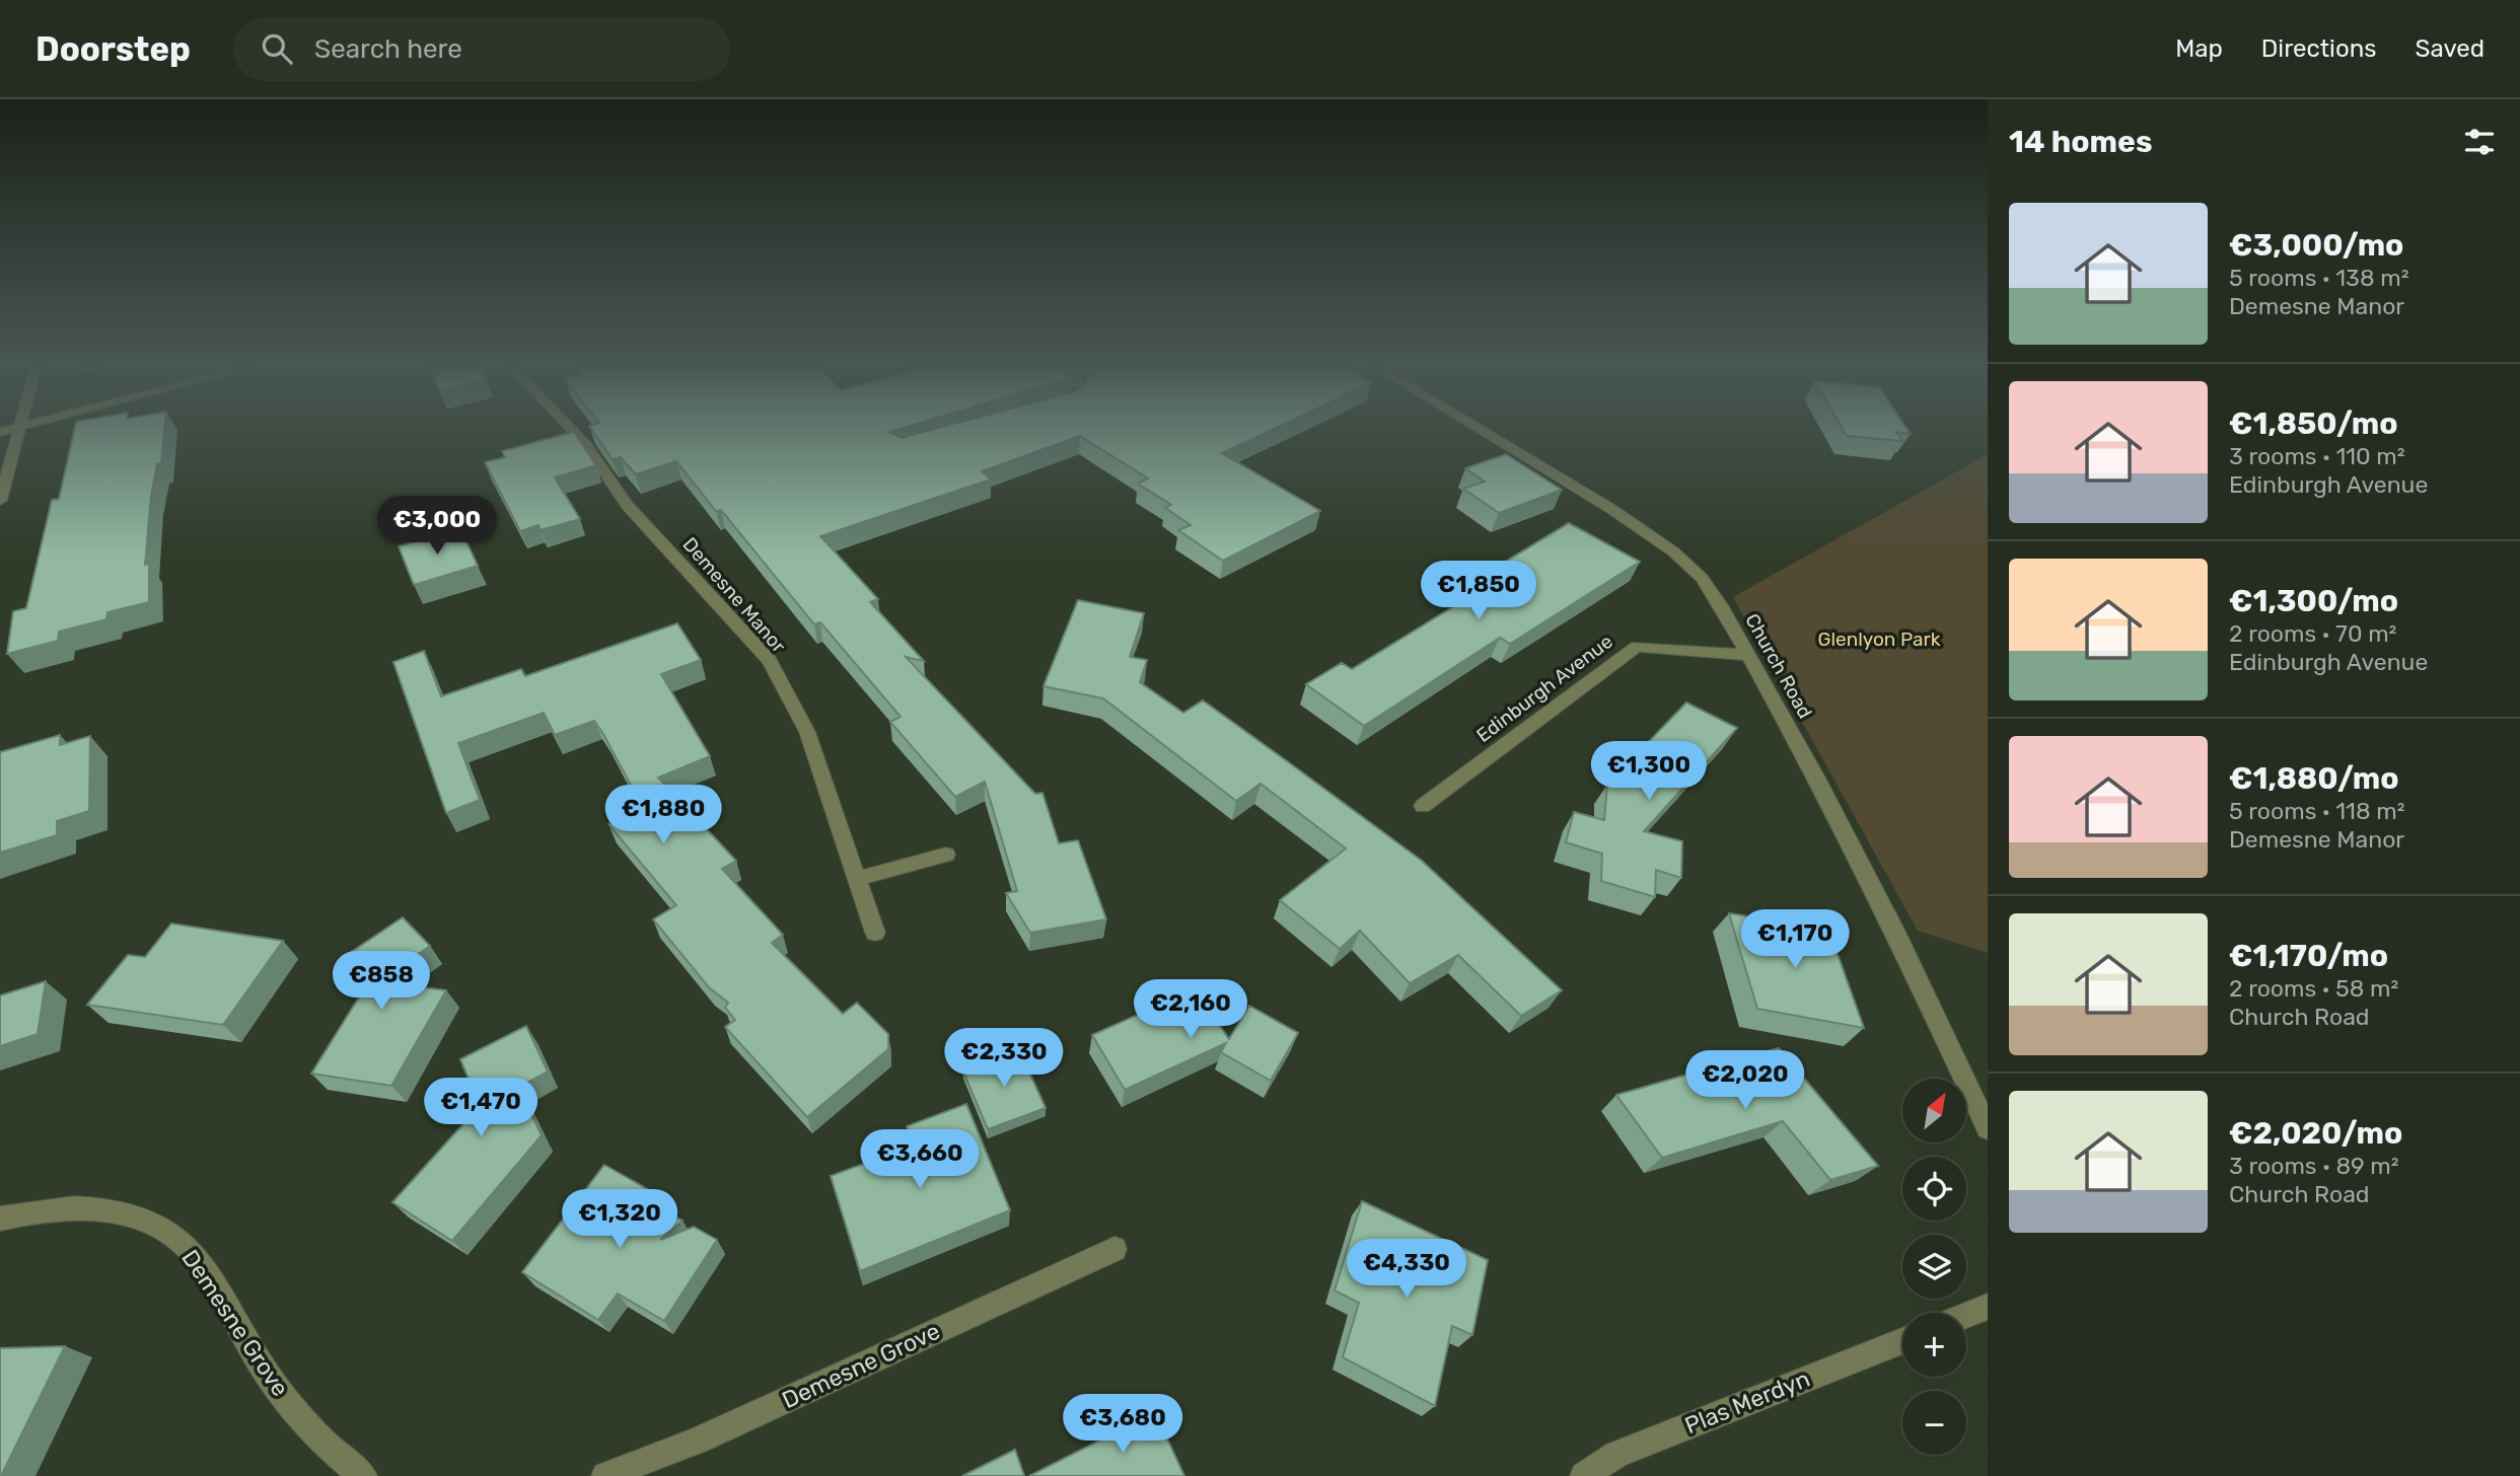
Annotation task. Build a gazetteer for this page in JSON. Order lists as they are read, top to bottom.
{
  "streets": {
    "street": [
      "Demesne Manor",
      "Church Road",
      "Edinburgh Avenue",
      "Demesne Grove",
      "Plas Merdyn"
    ]
  },
  "crossings": [
    ["Church Road", "Edinburgh Avenue"]
  ],
  "parks": ["Glenlyon Park"],
  "north": "top right",
  "page": {
    "header": "Doorstep",
    "search": "Search here",
    "nav": ["Map", "Directions", "Saved"],
    "heading": "14 homes",
    "list": [
      {
        "name": "€3,000/mo",
        "note": "5 rooms · 138 m² · Demesne Manor"
      },
      {
        "name": "€1,850/mo",
        "note": "3 rooms · 110 m² · Edinburgh Avenue"
      },
      {
        "name": "€1,300/mo",
        "note": "2 rooms · 70 m² · Edinburgh Avenue"
      },
      {
        "name": "€1,880/mo",
        "note": "5 rooms · 118 m² · Demesne Manor"
      },
      {
        "name": "€1,170/mo",
        "note": "2 rooms · 58 m² · Church Road"
      },
      {
        "name": "€2,020/mo",
        "note": "3 rooms · 89 m² · Church Road"
      }
    ],
    "price": [
      "€3,000",
      "€1,850",
      "€1,300",
      "€1,880",
      "€1,170",
      "€858",
      "€2,160",
      "€2,330",
      "€2,020",
      "€1,470",
      "€3,660",
      "€1,320",
      "€4,330",
      "€3,680"
    ],
    "map_buttons": ["+", "−"]
  }
}
